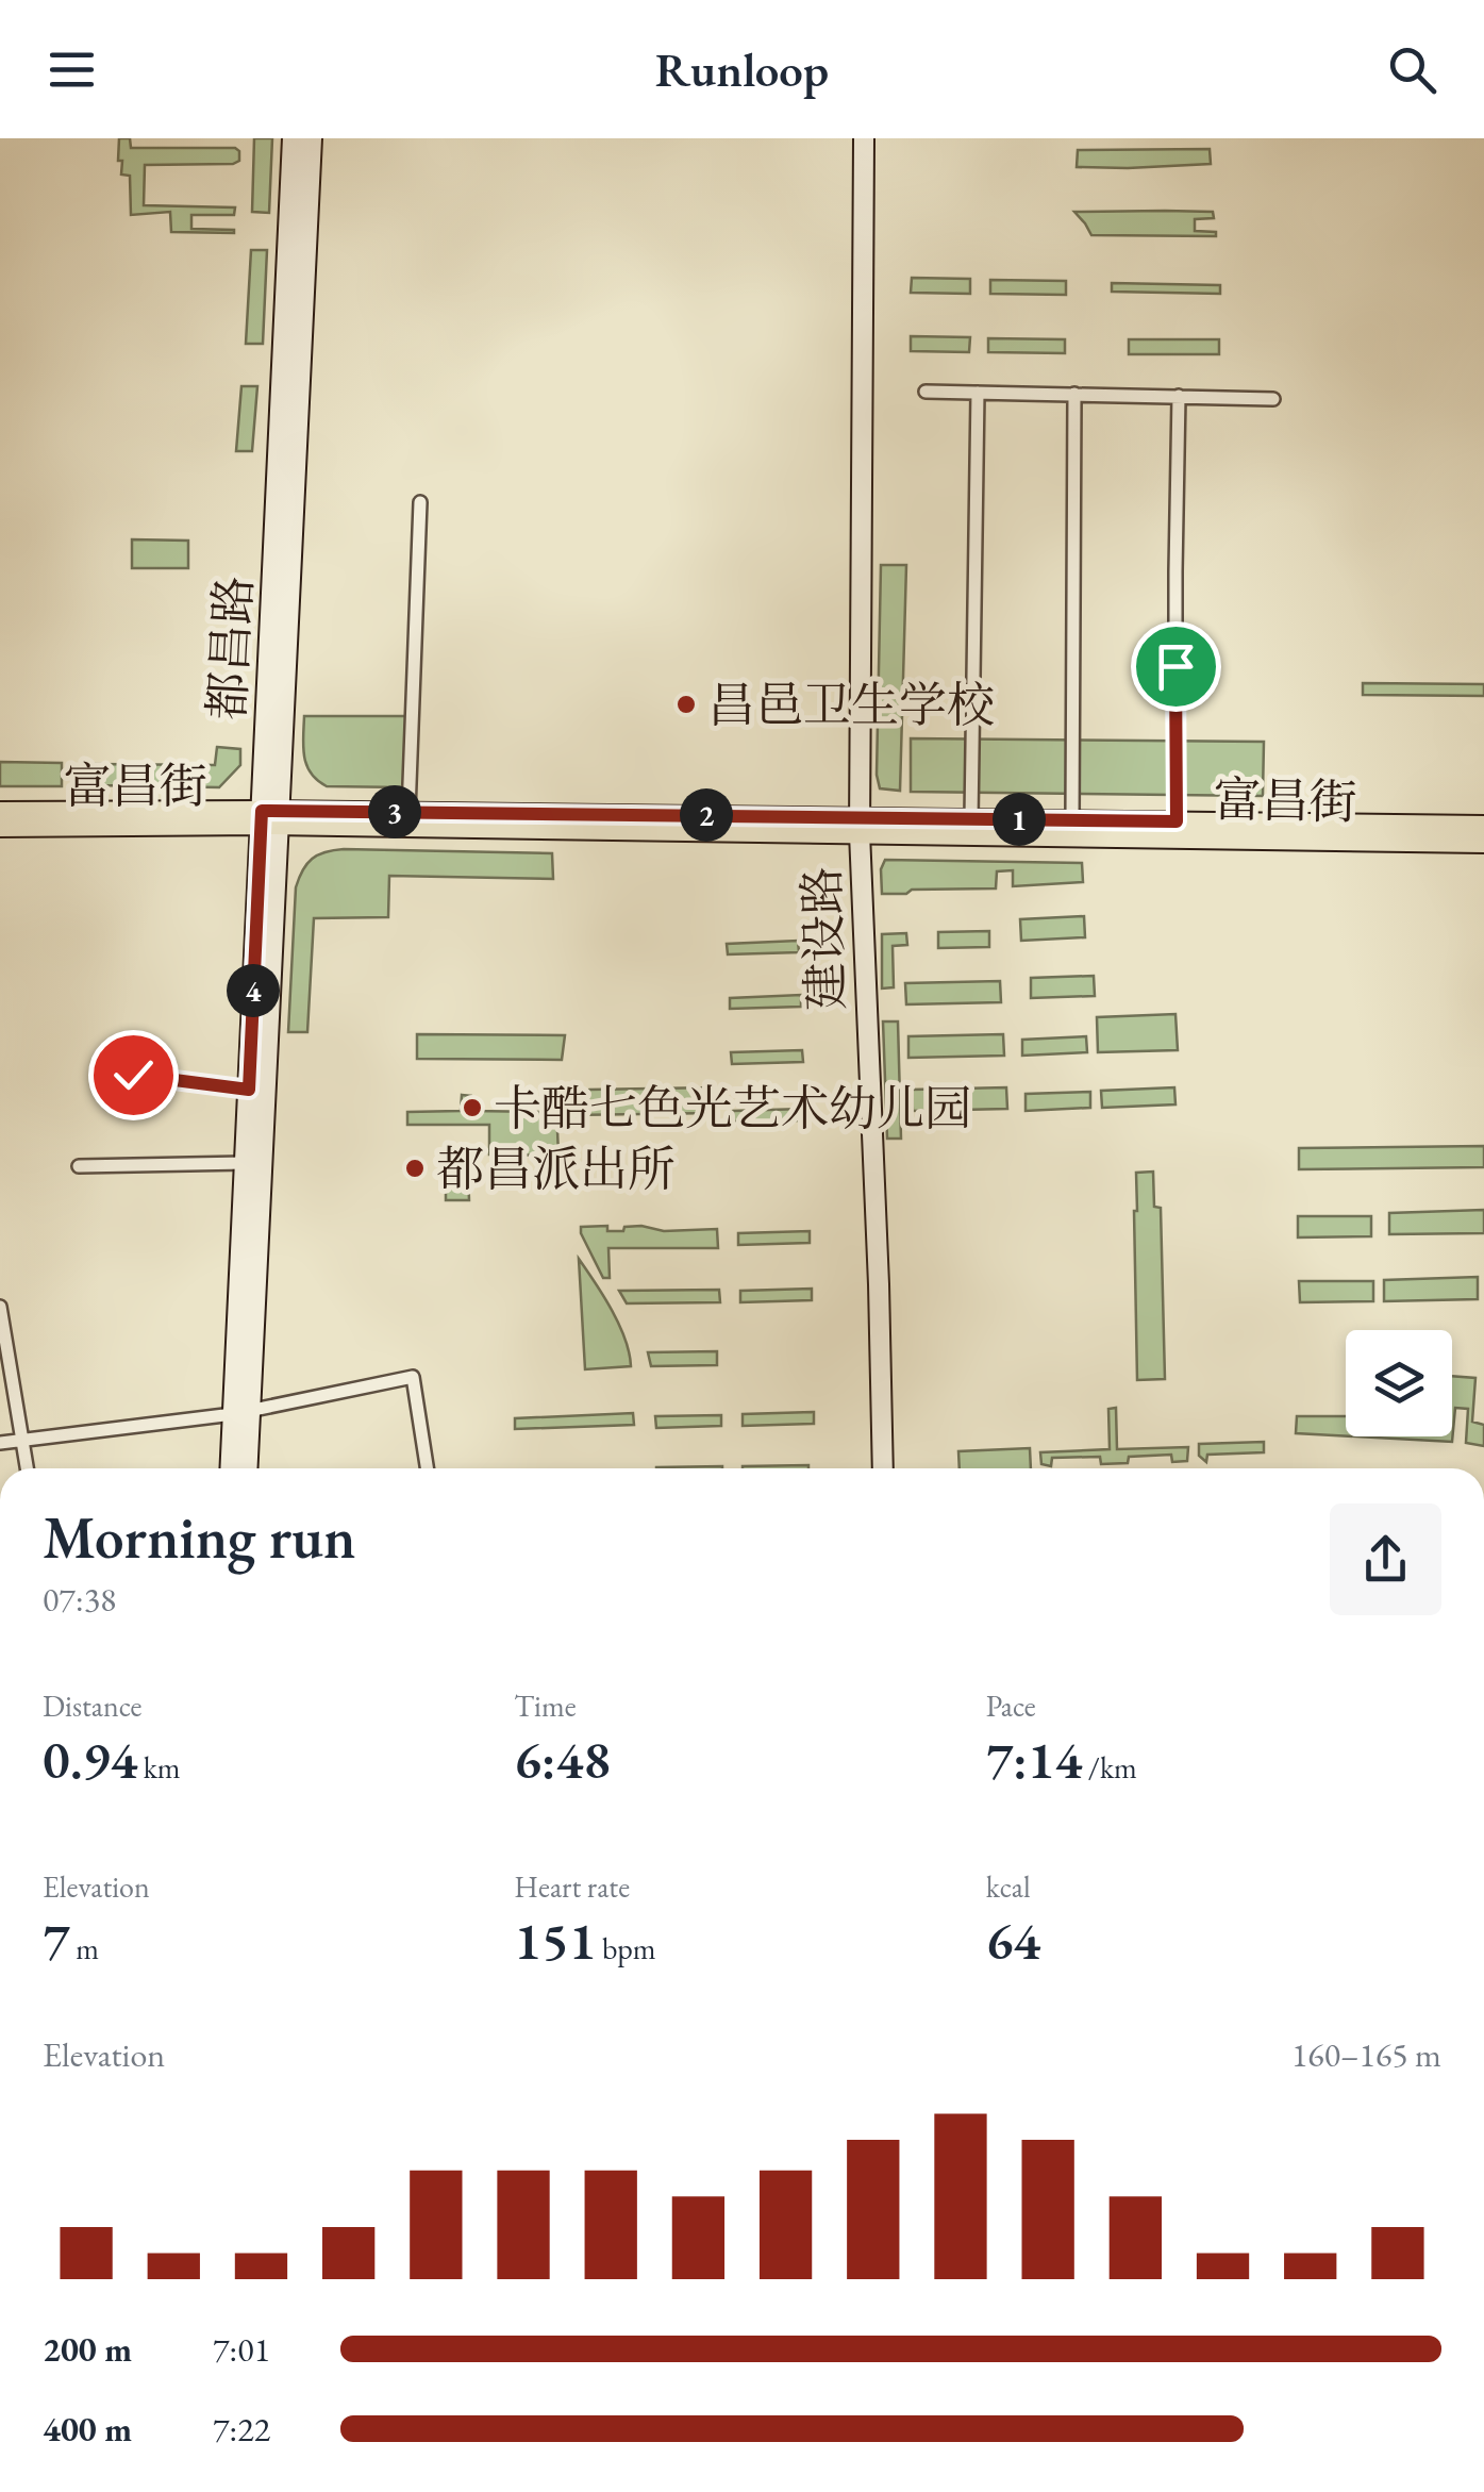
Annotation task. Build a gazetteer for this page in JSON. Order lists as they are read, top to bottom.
{
  "streets": {
    "main road": ["都昌路", "富昌街", "建设路"]
  },
  "crossings": [
    ["都昌路", "富昌街"],
    ["富昌街", "建设路"]
  ],
  "places": ["昌邑卫生学校", "卡酷七色光艺术幼儿园", "都昌派出所"],
  "page": {
    "header": "Runloop",
    "pins": [
      "3",
      "2",
      "1",
      "4"
    ],
    "heading": ["Morning run", "07:38"],
    "stats": [
      ["Distance", "0.94 km"],
      ["Time", "6:48"],
      ["Pace", "7:14 /km"],
      ["Elevation", "7 m"],
      ["Heart rate", "151 bpm"],
      ["kcal", "64"]
    ],
    "chart": ["Elevation", "160–165 m"],
    "list": [
      {
        "name": "200 m",
        "note": "7:01"
      },
      {
        "name": "400 m",
        "note": "7:22"
      }
    ]
  }
}
